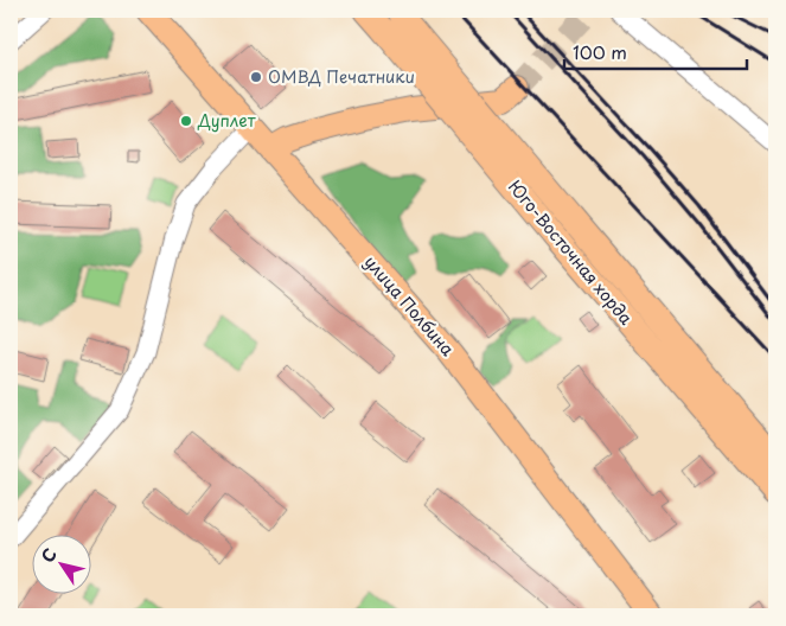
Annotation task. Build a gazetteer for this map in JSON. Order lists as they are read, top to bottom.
{
  "streets": {
    "main road": ["Юго-Восточная хорда", "улица Полбина"]
  },
  "places": ["ОМВД Печатники", "Дуплет"],
  "scale_bar": "100 m",
  "north": "top left"
}
